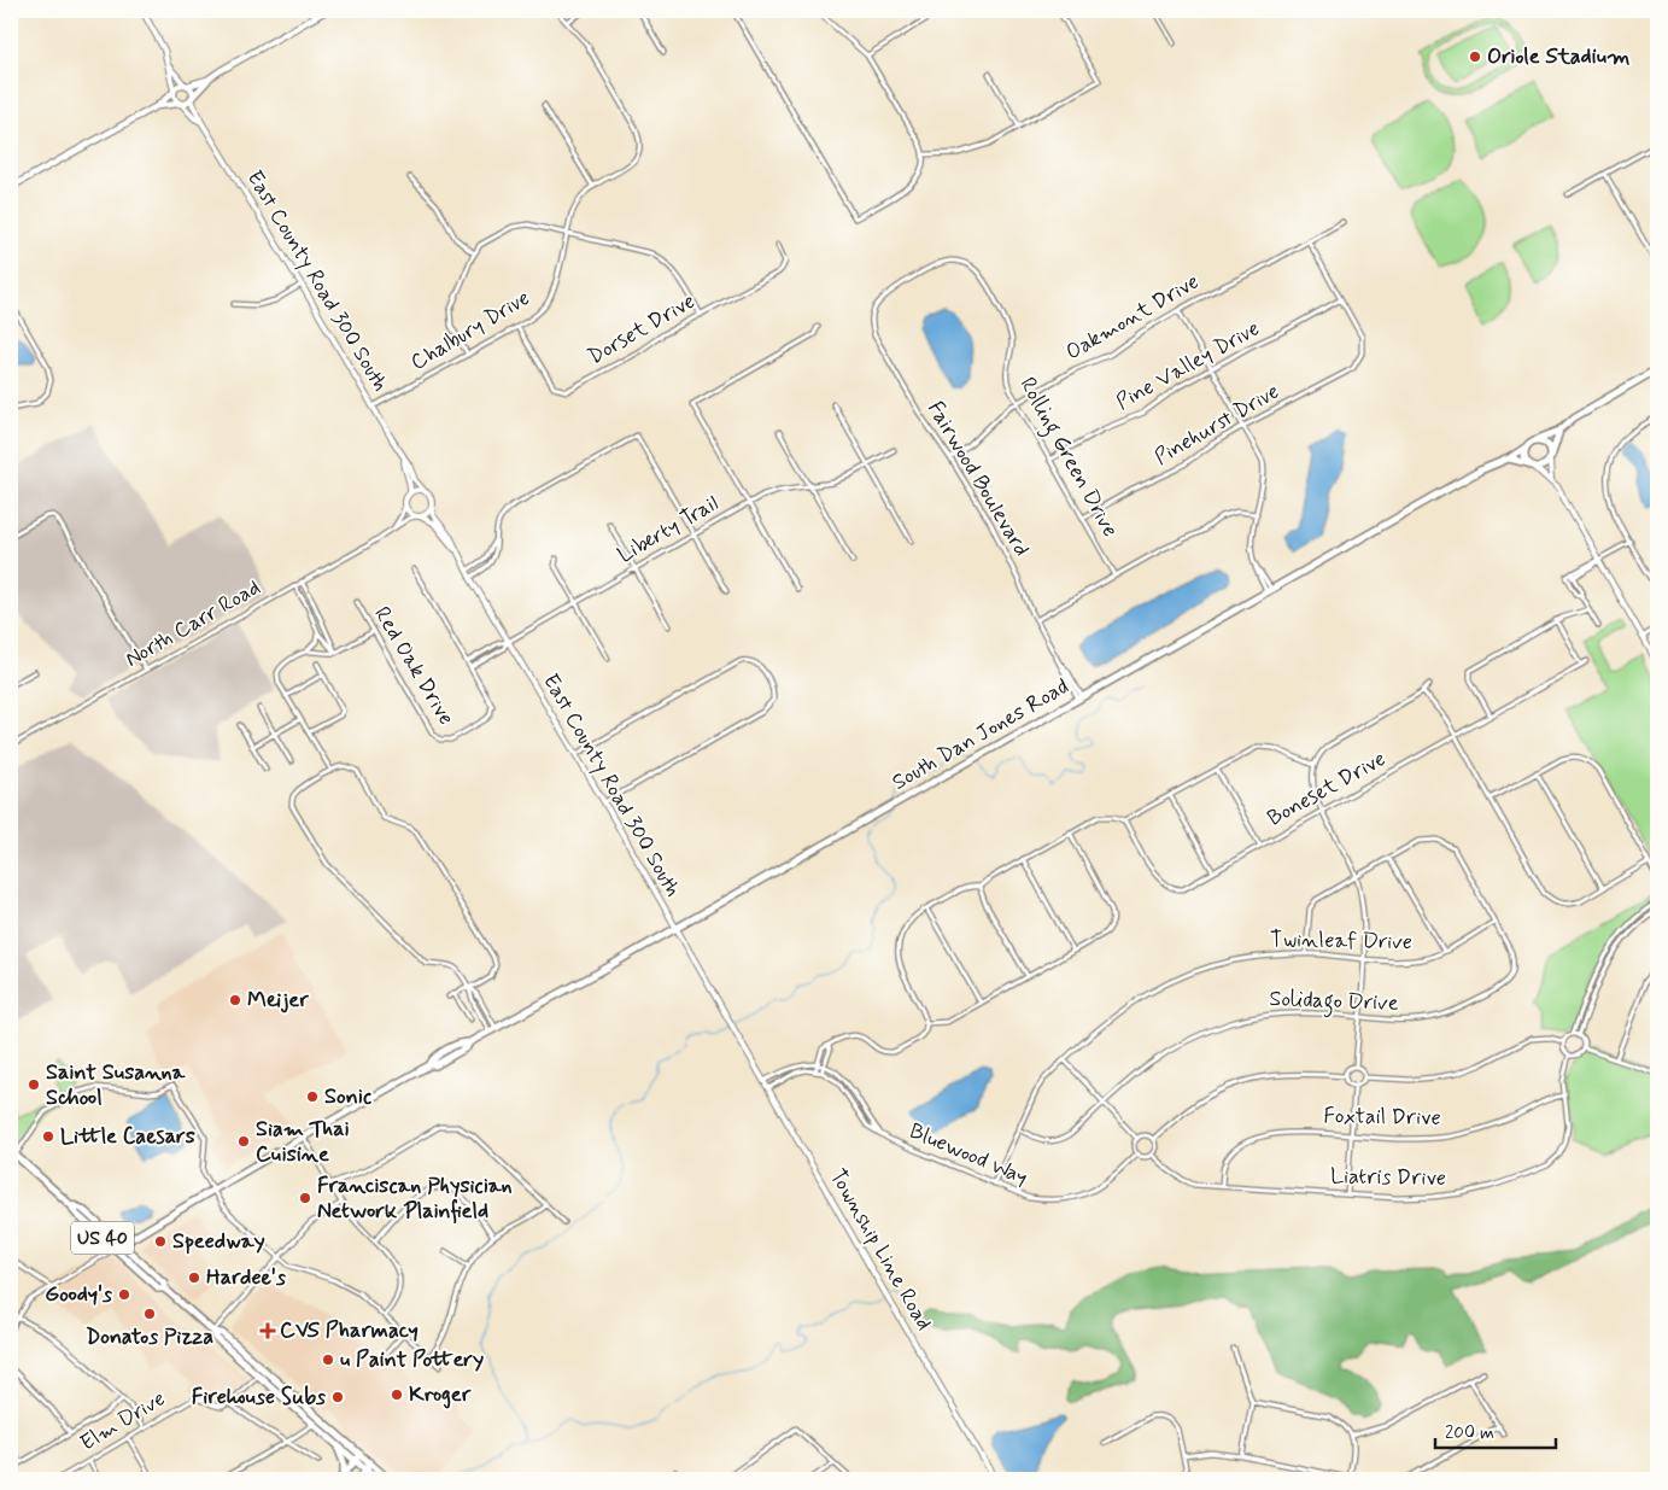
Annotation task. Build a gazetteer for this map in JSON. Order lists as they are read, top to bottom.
{
  "streets": {
    "main road": ["South Dan Jones Road", "US 40"],
    "street": [
      "East County Road 300 South",
      "Oakmont Drive",
      "Dorset Drive",
      "Chalbury Drive",
      "Pine Valley Drive",
      "Pinehurst Drive",
      "Rolling Green Drive",
      "Fairwood Boulevard",
      "Liberty Trail",
      "North Carr Road",
      "Red Oak Drive",
      "Boneset Drive",
      "Twinleaf Drive",
      "Solidago Drive",
      "Foxtail Drive",
      "Bluewood Way",
      "Liatris Drive",
      "Township Line Road",
      "Elm Drive"
    ]
  },
  "crossings": [
    ["East County Road 300 South", "Chalbury Drive"],
    ["East County Road 300 South", "Liberty Trail"],
    ["East County Road 300 South", "North Carr Road"],
    ["East County Road 300 South", "South Dan Jones Road"],
    ["East County Road 300 South", "Township Line Road"],
    ["Oakmont Drive", "Rolling Green Drive"],
    ["Oakmont Drive", "Fairwood Boulevard"],
    ["Dorset Drive", "Chalbury Drive"],
    ["Pine Valley Drive", "Pinehurst Drive"],
    ["Pine Valley Drive", "Rolling Green Drive"],
    ["Pinehurst Drive", "Rolling Green Drive"],
    ["Rolling Green Drive", "Fairwood Boulevard"],
    ["Fairwood Boulevard", "South Dan Jones Road"],
    ["Liberty Trail", "Red Oak Drive"],
    ["South Dan Jones Road", "US 40"],
    ["Twinleaf Drive", "Solidago Drive"],
    ["Twinleaf Drive", "Bluewood Way"],
    ["Foxtail Drive", "Liatris Drive"],
    ["Bluewood Way", "Liatris Drive"],
    ["Bluewood Way", "Township Line Road"]
  ],
  "places": {
    "other": [
      "Oriole Stadium",
      "Meijer",
      "Saint Susanna School",
      "Sonic",
      "Little Caesars",
      "Siam Thai Cuisine",
      "Franciscan Physician Network Plainfield",
      "Speedway",
      "Hardee's",
      "Goody's",
      "Donatos Pizza",
      "u Paint Pottery",
      "Kroger",
      "Firehouse Subs"
    ],
    "health": ["CVS Pharmacy"]
  },
  "scale_bar": "200 m"
}
